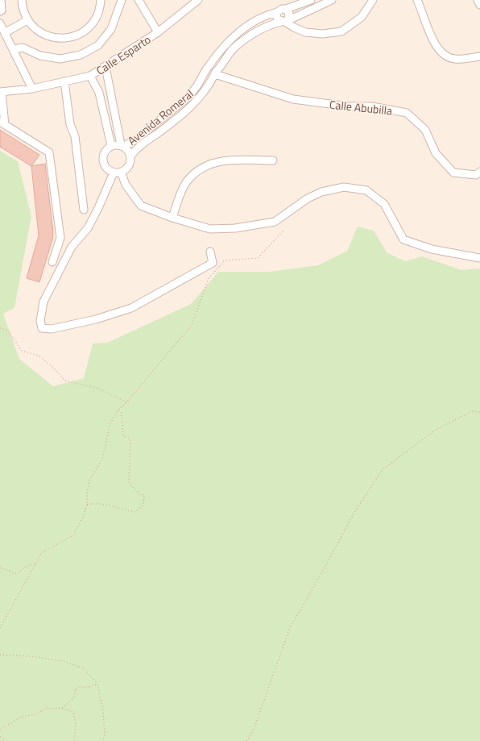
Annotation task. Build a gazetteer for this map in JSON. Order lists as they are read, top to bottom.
{
  "streets": {
    "street": ["Calle Esparto", "Calle Abubilla", "Avenida Romeral"]
  },
  "crossings": [
    ["Calle Abubilla", "Avenida Romeral"]
  ]
}
